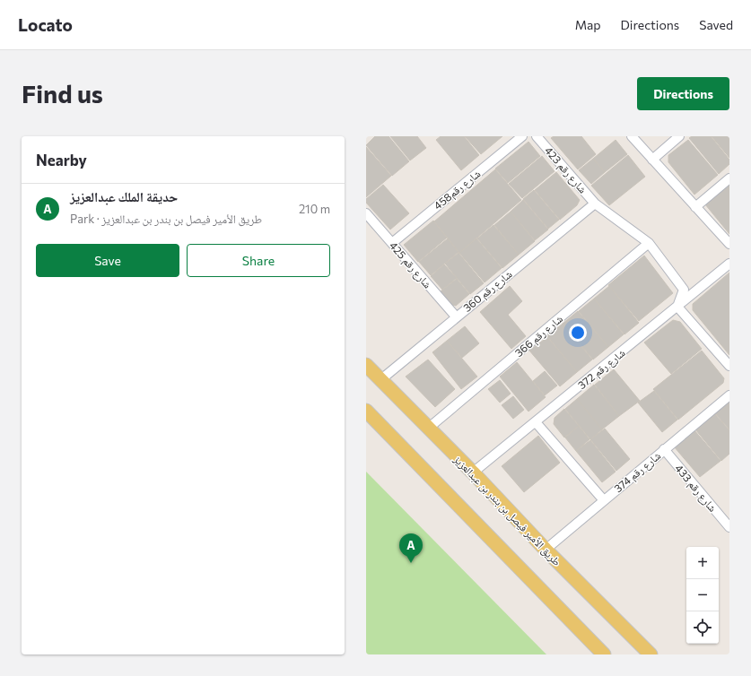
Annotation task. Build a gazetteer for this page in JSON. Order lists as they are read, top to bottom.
{
  "streets": {
    "main road": ["طريق الأمير فيصل بن بندر بن عبدالعزيز"],
    "street": [
      "شارع رقم 423",
      "شارع رقم458",
      "شارع رقم 425",
      "شارع رقم 360",
      "شارع رقم 366",
      "شارع رقم 372",
      "شارع رقم 374",
      "شارع رقم 433"
    ]
  },
  "crossings": [
    ["شارع رقم 423", "شارع رقم 360"],
    ["شارع رقم 423", "شارع رقم 366"],
    ["شارع رقم 423", "شارع رقم 372"],
    ["شارع رقم458", "شارع رقم 425"],
    ["شارع رقم 425", "شارع رقم 360"],
    ["شارع رقم 360", "طريق الأمير فيصل بن بندر بن عبدالعزيز"],
    ["شارع رقم 366", "طريق الأمير فيصل بن بندر بن عبدالعزيز"],
    ["شارع رقم 372", "طريق الأمير فيصل بن بندر بن عبدالعزيز"],
    ["شارع رقم 374", "شارع رقم 433"],
    ["شارع رقم 374", "طريق الأمير فيصل بن بندر بن عبدالعزيز"]
  ],
  "page": {
    "header": "Locato",
    "nav": ["Map", "Directions", "Saved"],
    "buttons": [
      "Directions",
      ["Save", "Share"]
    ],
    "title": "Find us",
    "heading": "Nearby",
    "list": [
      {
        "mark": "A",
        "name": "حديقة الملك عبدالعزيز",
        "note": "Park · طريق الأمير فيصل بن بندر بن عبدالعزيز",
        "value": "210 m"
      }
    ],
    "pins": "A",
    "map_buttons": ["+", "−"]
  }
}
